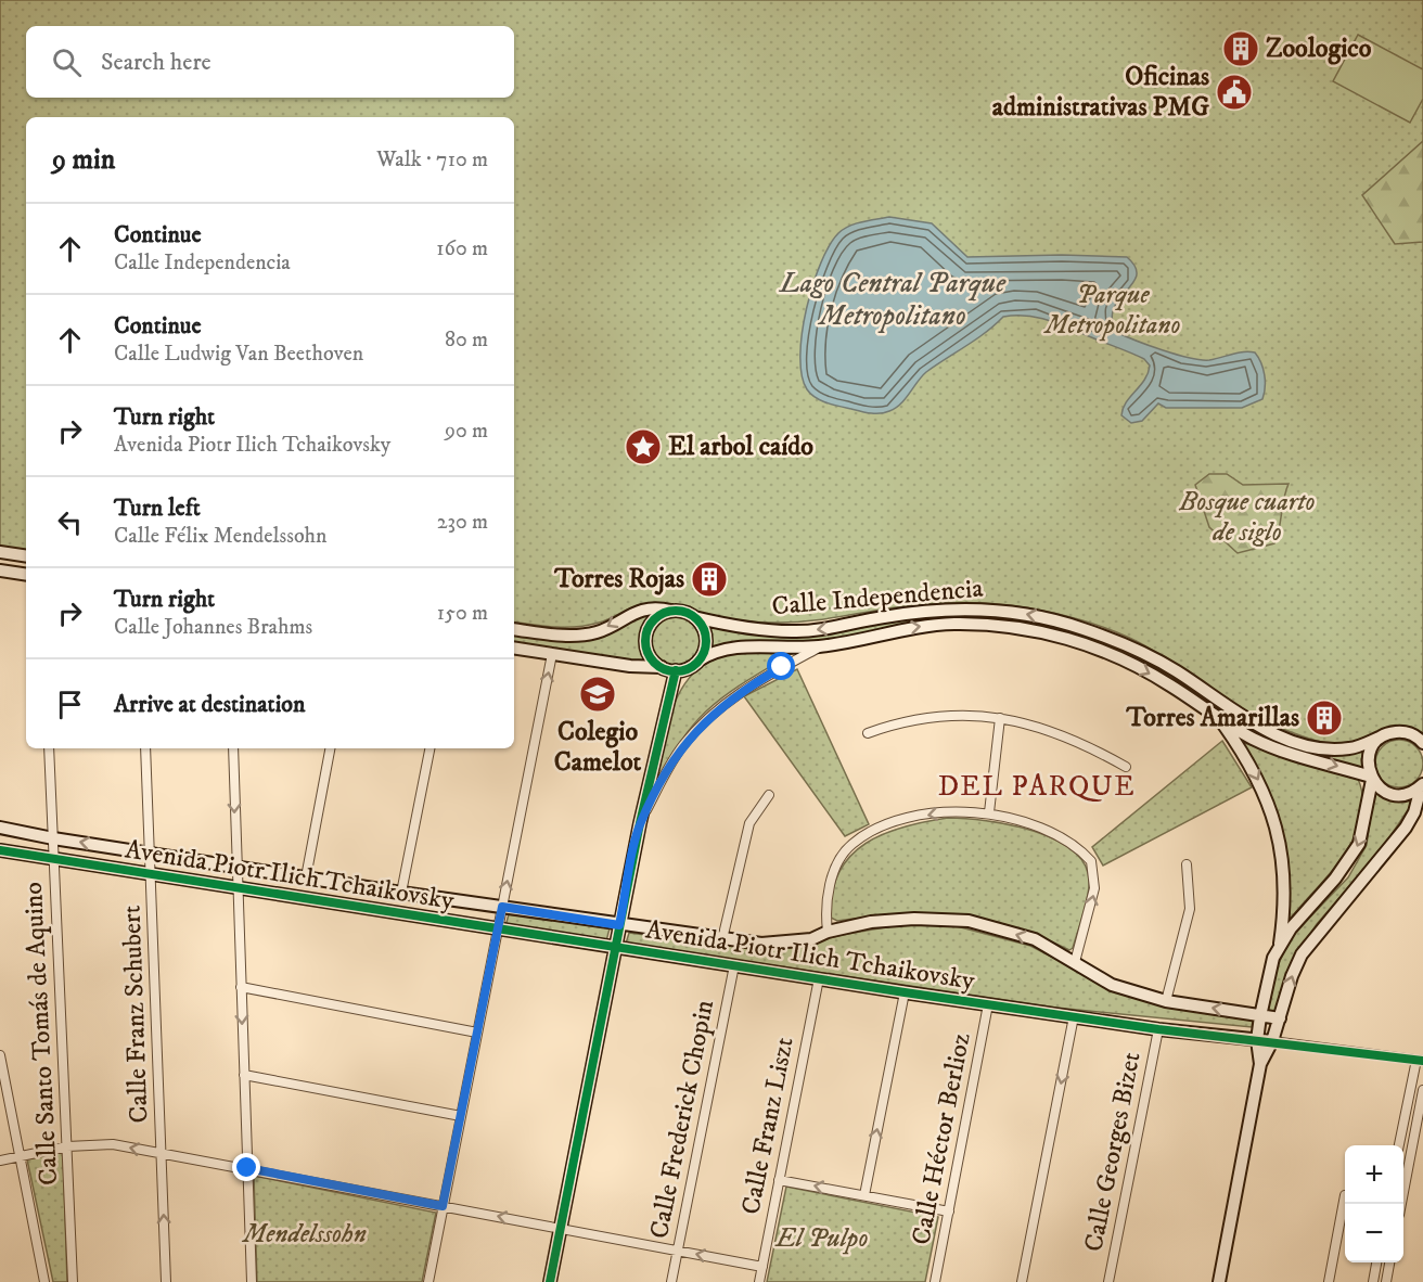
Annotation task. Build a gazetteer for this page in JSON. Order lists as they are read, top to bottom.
{
  "streets": {
    "street": [
      "Calle Independencia",
      "Avenida Piotr Ilich Tchaikovsky",
      "Calle Franz Schubert",
      "Calle Santo Tomás de Aquino",
      "Calle Frederick Chopin",
      "Calle Franz Liszt",
      "Calle Héctor Berlioz",
      "Calle Georges Bizet"
    ]
  },
  "crossings": [
    ["Avenida Piotr Ilich Tchaikovsky", "Calle Franz Schubert"],
    ["Avenida Piotr Ilich Tchaikovsky", "Calle Santo Tomás de Aquino"],
    ["Avenida Piotr Ilich Tchaikovsky", "Calle Frederick Chopin"],
    ["Avenida Piotr Ilich Tchaikovsky", "Calle Franz Liszt"],
    ["Avenida Piotr Ilich Tchaikovsky", "Calle Héctor Berlioz"],
    ["Avenida Piotr Ilich Tchaikovsky", "Calle Georges Bizet"]
  ],
  "districts": ["DEL PARQUE"],
  "water": ["Lago Central Parque Metropolitano"],
  "parks": [
    "Parque Metropolitano",
    "Bosque cuarto de siglo",
    "Mendelssohn",
    "El Pulpo"
  ],
  "places": {
    "building": ["Zoologico", "Torres Rojas", "Torres Amarillas"],
    "public building": ["Oficinas administrativas PMG"],
    "place": ["El arbol caído"],
    "school or university": ["Colegio Camelot"]
  },
  "page": {
    "search": "Search here",
    "heading": ["9 min", "Walk · 710 m"],
    "list": [
      ["Continue", "Calle Independencia", "160 m"],
      ["Continue", "Calle Ludwig Van Beethoven", "80 m"],
      ["Turn right", "Avenida Piotr Ilich Tchaikovsky", "90 m"],
      ["Turn left", "Calle Félix Mendelssohn", "230 m"],
      ["Turn right", "Calle Johannes Brahms", "150 m"],
      "Arrive at destination"
    ],
    "map_buttons": ["+", "−"]
  }
}
